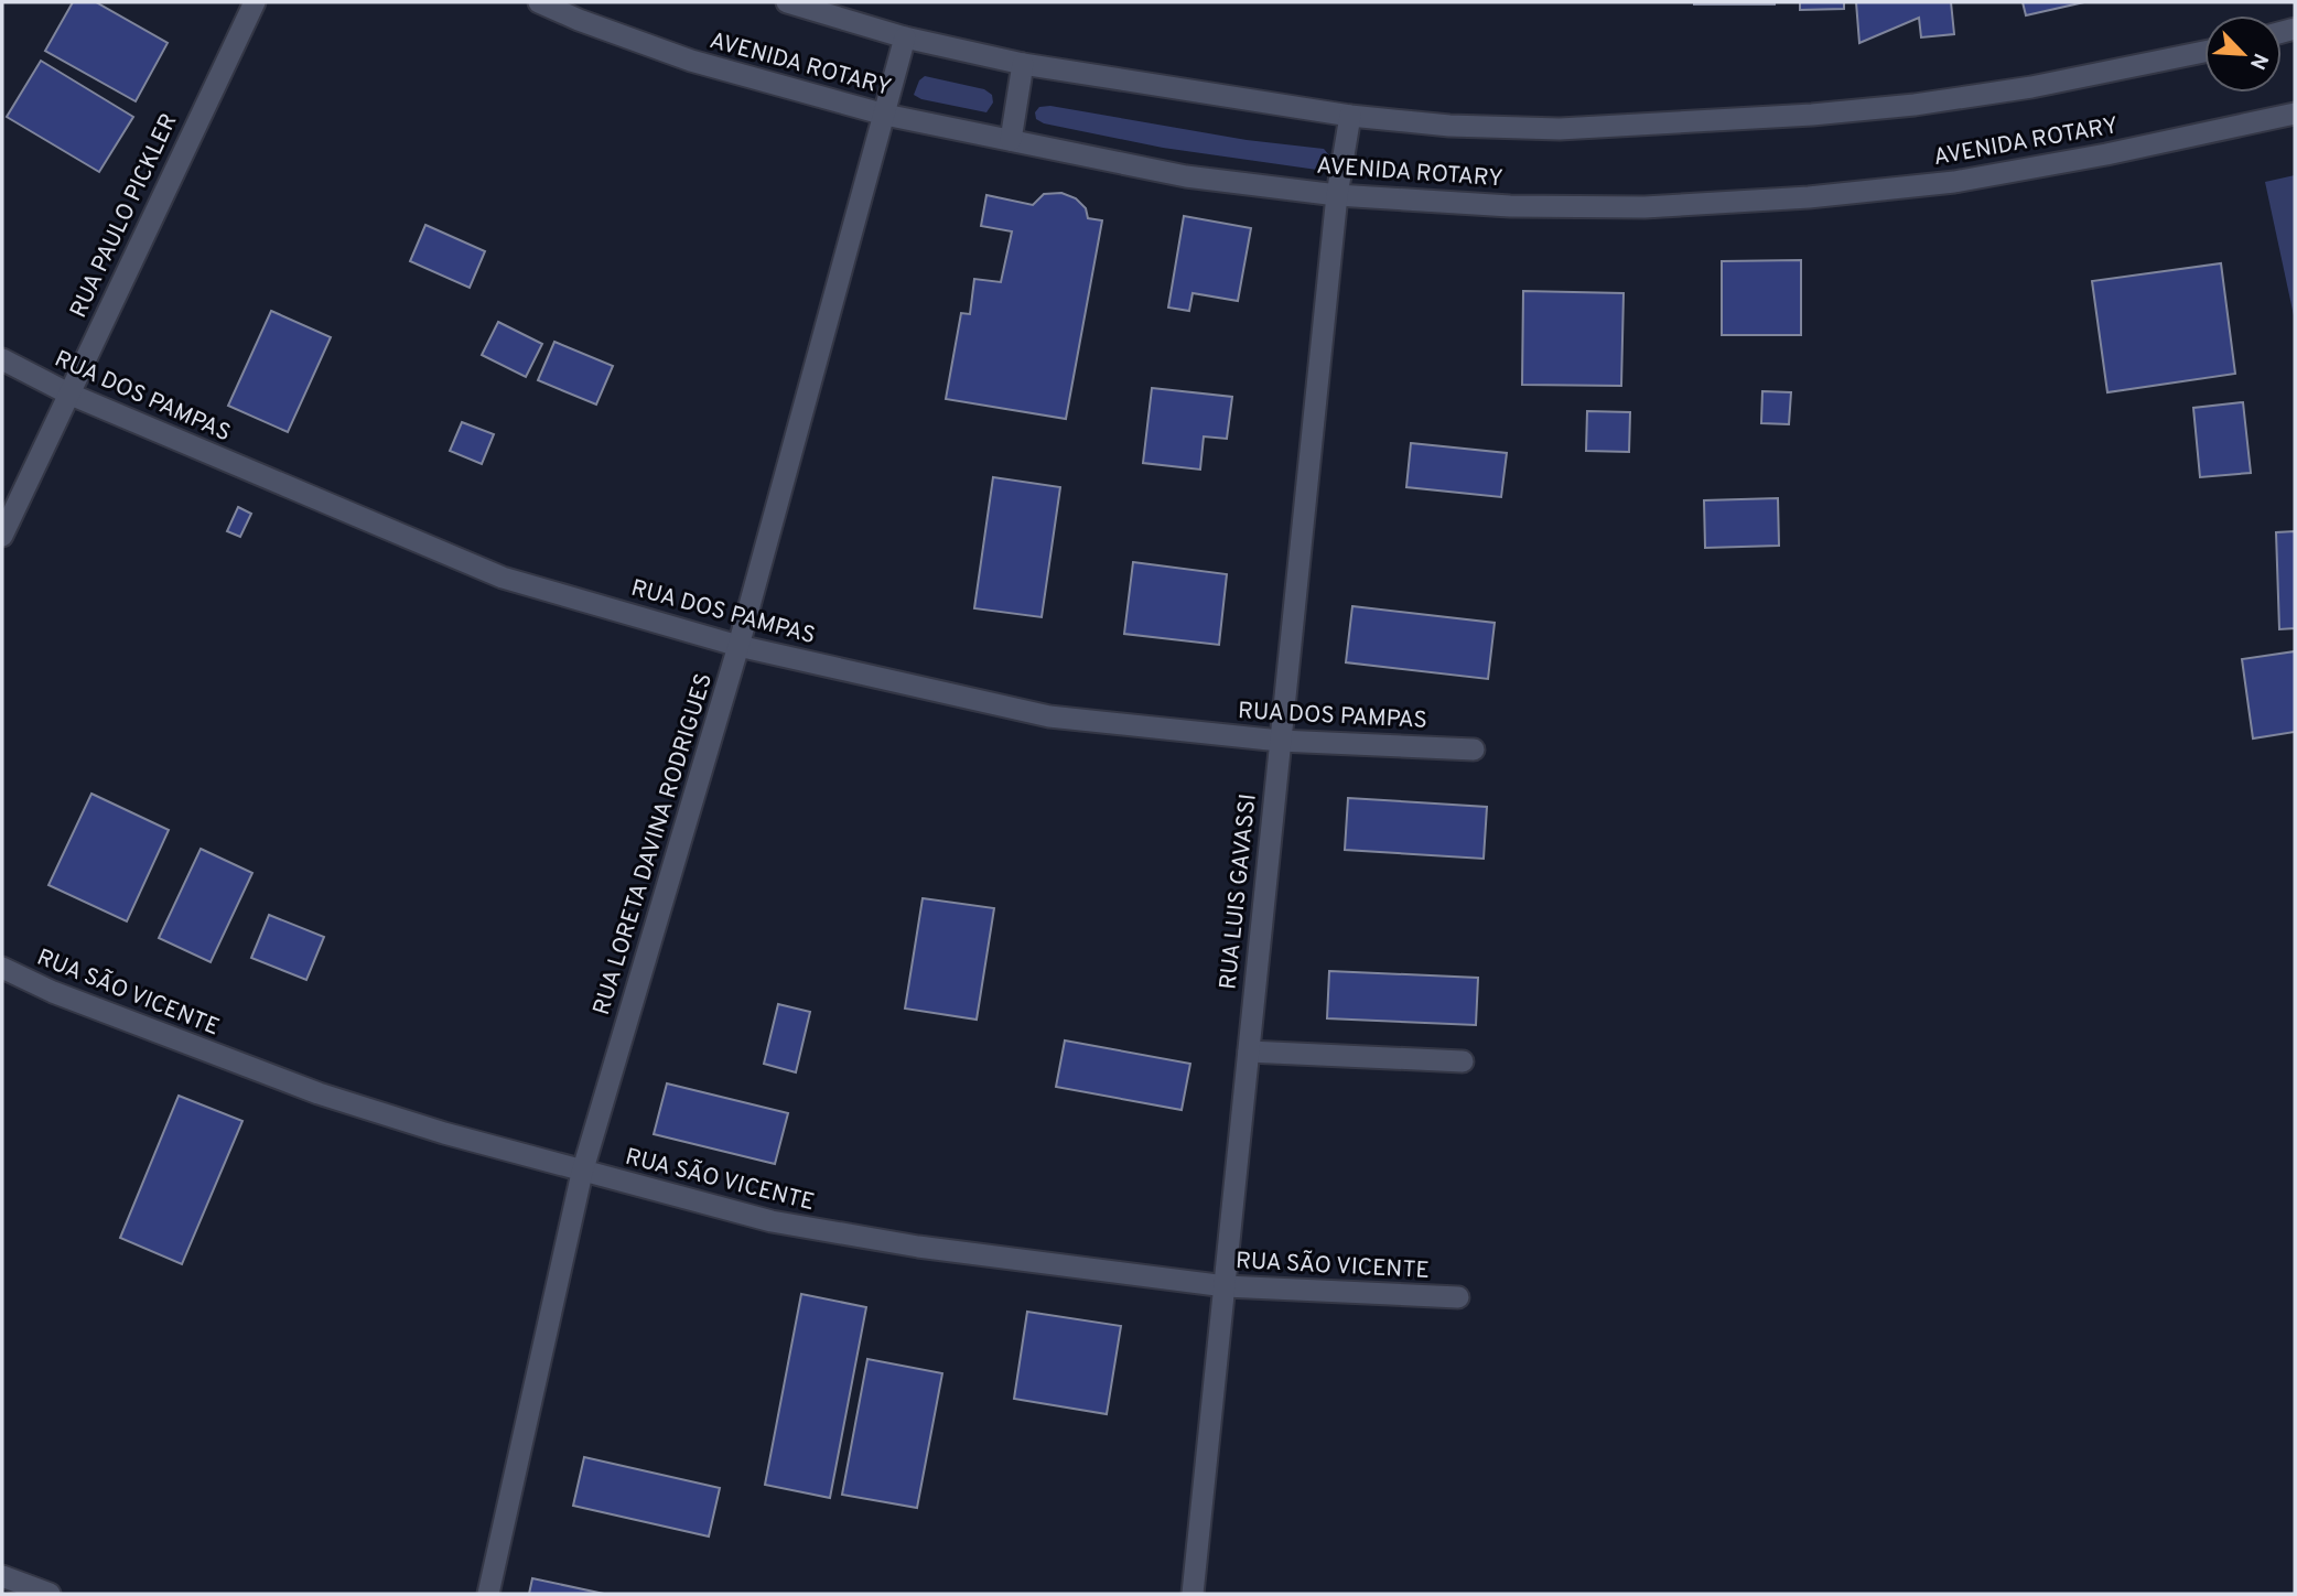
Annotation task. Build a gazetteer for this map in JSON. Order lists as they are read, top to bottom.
{
  "streets": {
    "street": [
      "AVENIDA ROTARY",
      "RUA PAULO PICKLER",
      "RUA DOS PAMPAS",
      "RUA LORETA DAVINA RODRIGUES",
      "RUA LUIS GAVASSI",
      "RUA SÃO VICENTE"
    ]
  },
  "crossings": [
    ["AVENIDA ROTARY", "RUA LORETA DAVINA RODRIGUES"],
    ["AVENIDA ROTARY", "RUA LUIS GAVASSI"],
    ["RUA PAULO PICKLER", "RUA DOS PAMPAS"],
    ["RUA DOS PAMPAS", "RUA LORETA DAVINA RODRIGUES"],
    ["RUA DOS PAMPAS", "RUA LUIS GAVASSI"],
    ["RUA LORETA DAVINA RODRIGUES", "RUA SÃO VICENTE"],
    ["RUA LUIS GAVASSI", "RUA SÃO VICENTE"]
  ],
  "north": "bottom right"
}
